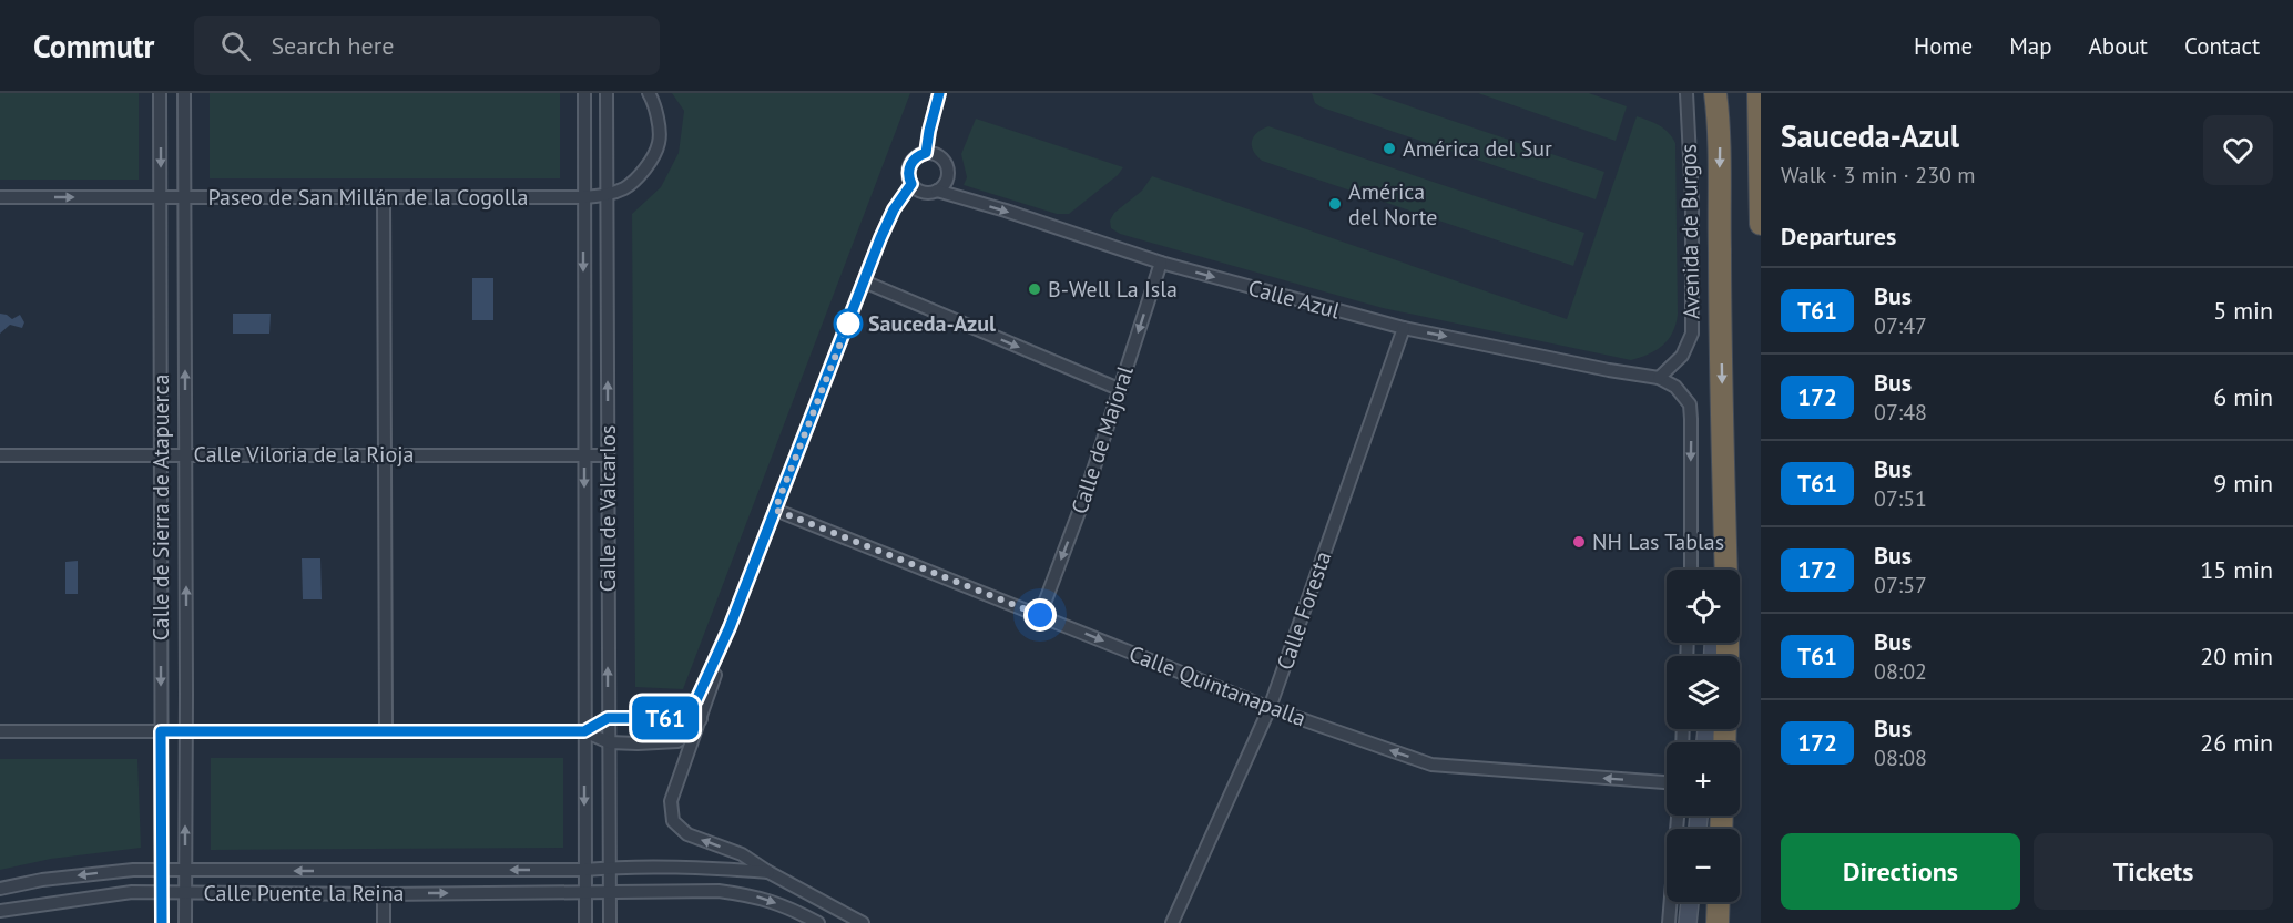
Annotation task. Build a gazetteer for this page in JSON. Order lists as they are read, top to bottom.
{
  "streets": {
    "street": [
      "Paseo de San Millán de la Cogolla",
      "Avenida de Burgos",
      "Calle Azul",
      "Calle de Majoral",
      "Calle Viloria de la Rioja",
      "Calle de Sierra de Atapuerca",
      "Calle de Valcarlos",
      "Calle Foresta",
      "Calle Quintanapalla",
      "Calle Puente la Reina"
    ]
  },
  "crossings": [
    ["Paseo de San Millán de la Cogolla", "Calle de Sierra de Atapuerca"],
    ["Paseo de San Millán de la Cogolla", "Calle de Valcarlos"],
    ["Avenida de Burgos", "Calle Azul"],
    ["Calle Azul", "Calle de Majoral"],
    ["Calle Azul", "Calle Foresta"],
    ["Calle de Majoral", "Calle Quintanapalla"],
    ["Calle Viloria de la Rioja", "Calle de Sierra de Atapuerca"],
    ["Calle Viloria de la Rioja", "Calle de Valcarlos"],
    ["Calle de Sierra de Atapuerca", "Calle Puente la Reina"],
    ["Calle de Valcarlos", "Calle Puente la Reina"],
    ["Calle Foresta", "Calle Quintanapalla"]
  ],
  "one_way": ["Calle Azul", "Calle de Majoral"],
  "places": [
    "América del Sur",
    "América del Norte",
    "B-Well La Isla",
    "Sauceda-Azul",
    "NH Las Tablas"
  ],
  "lines": ["bus line T61"],
  "page": {
    "header": "Commutr",
    "search": "Search here",
    "nav": [
      "Home",
      "Map",
      "About",
      "Contact"
    ],
    "on_map": "T61",
    "heading": [
      ["Sauceda-Azul", "Walk · 3 min · 230 m"],
      "Departures"
    ],
    "list": [
      {
        "mark": "T61",
        "name": "Bus",
        "note": "07:47",
        "value": "5 min"
      },
      {
        "mark": "172",
        "name": "Bus",
        "note": "07:48",
        "value": "6 min"
      },
      {
        "mark": "T61",
        "name": "Bus",
        "note": "07:51",
        "value": "9 min"
      },
      {
        "mark": "172",
        "name": "Bus",
        "note": "07:57",
        "value": "15 min"
      },
      {
        "mark": "T61",
        "name": "Bus",
        "note": "08:02",
        "value": "20 min"
      },
      {
        "mark": "172",
        "name": "Bus",
        "note": "08:08",
        "value": "26 min"
      }
    ],
    "map_buttons": ["+", "−"],
    "buttons": ["Directions", "Tickets"]
  }
}
